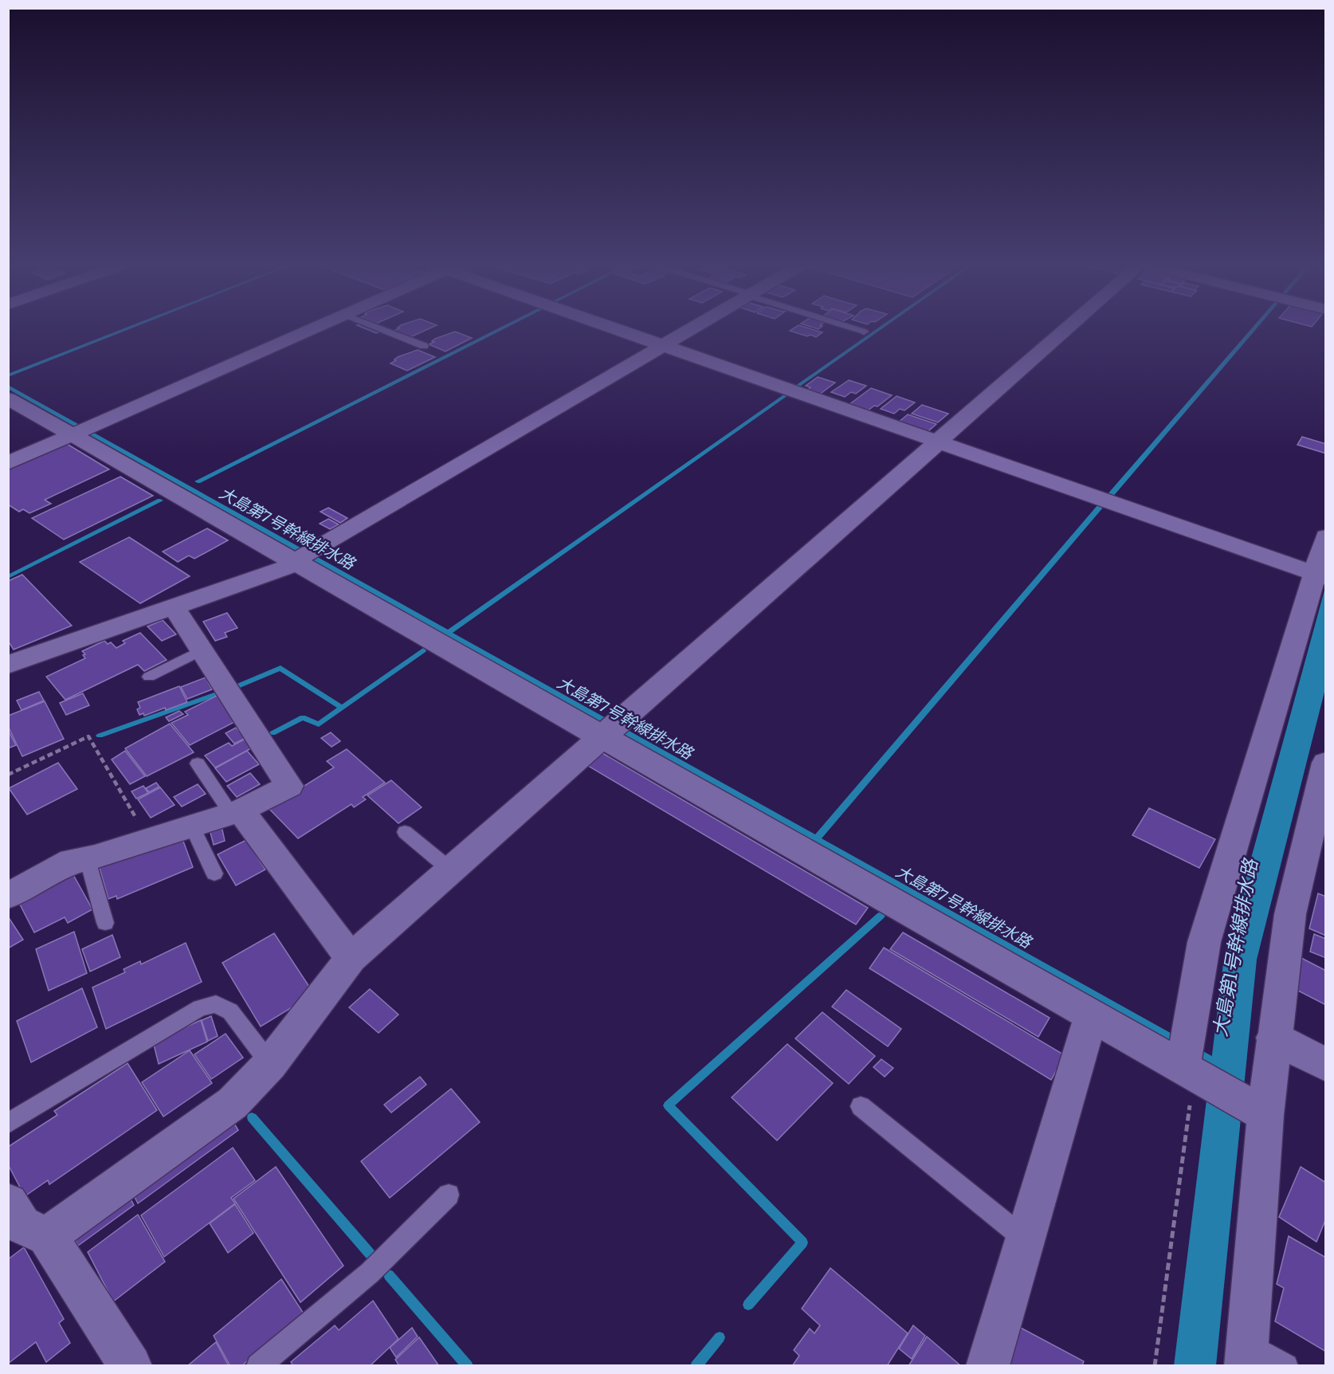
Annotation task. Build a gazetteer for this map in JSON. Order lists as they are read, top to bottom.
{
  "water": ["大島第7号幹線排水路", "大島第1号幹線排水路"]
}
